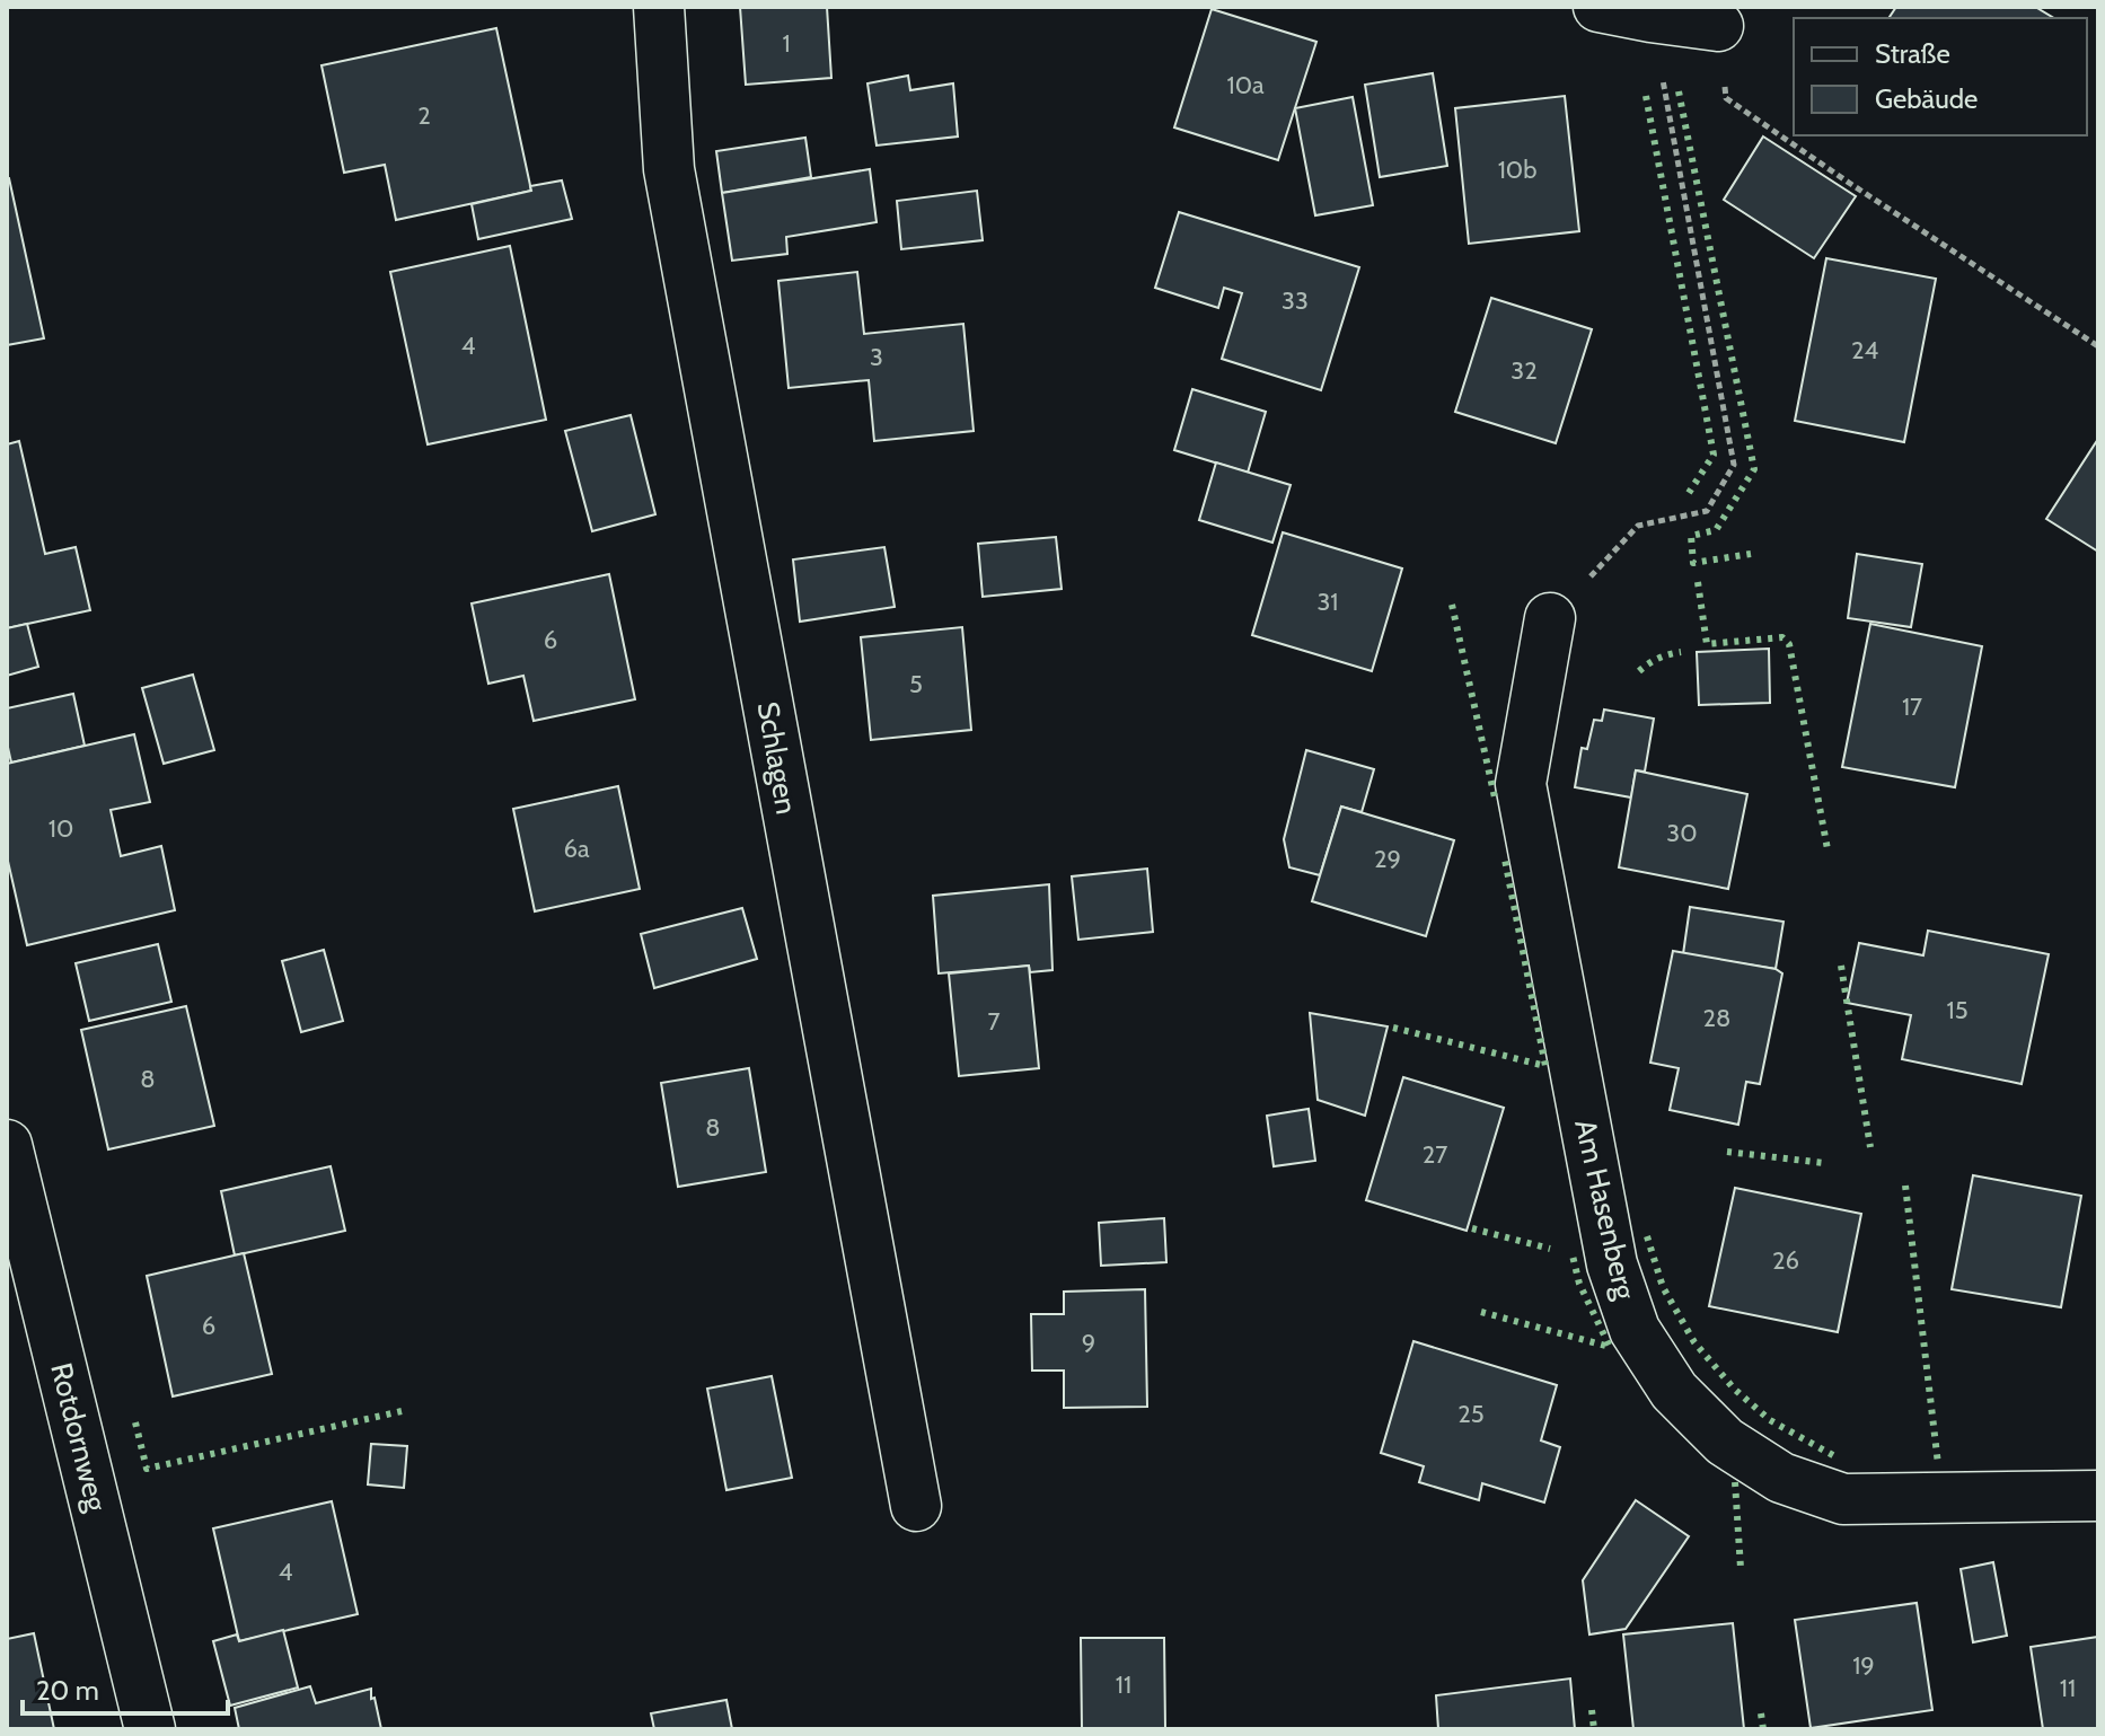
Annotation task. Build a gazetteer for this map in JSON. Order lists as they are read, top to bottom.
{
  "streets": {
    "street": ["Schlagen", "Am Hasenberg", "Rotdornweg"]
  },
  "house_numbers": [
    "1",
    "10a",
    "2",
    "10b",
    "33",
    "4",
    "24",
    "3",
    "32",
    "31",
    "6",
    "5",
    "17",
    "10",
    "30",
    "6a",
    "29",
    "15",
    "28",
    "7",
    "8",
    "8",
    "27",
    "26",
    "6",
    "9",
    "25",
    "4",
    "19",
    "11",
    "11"
  ],
  "legend": ["Straße", "Gebäude"],
  "scale_bar": "20 m"
}
